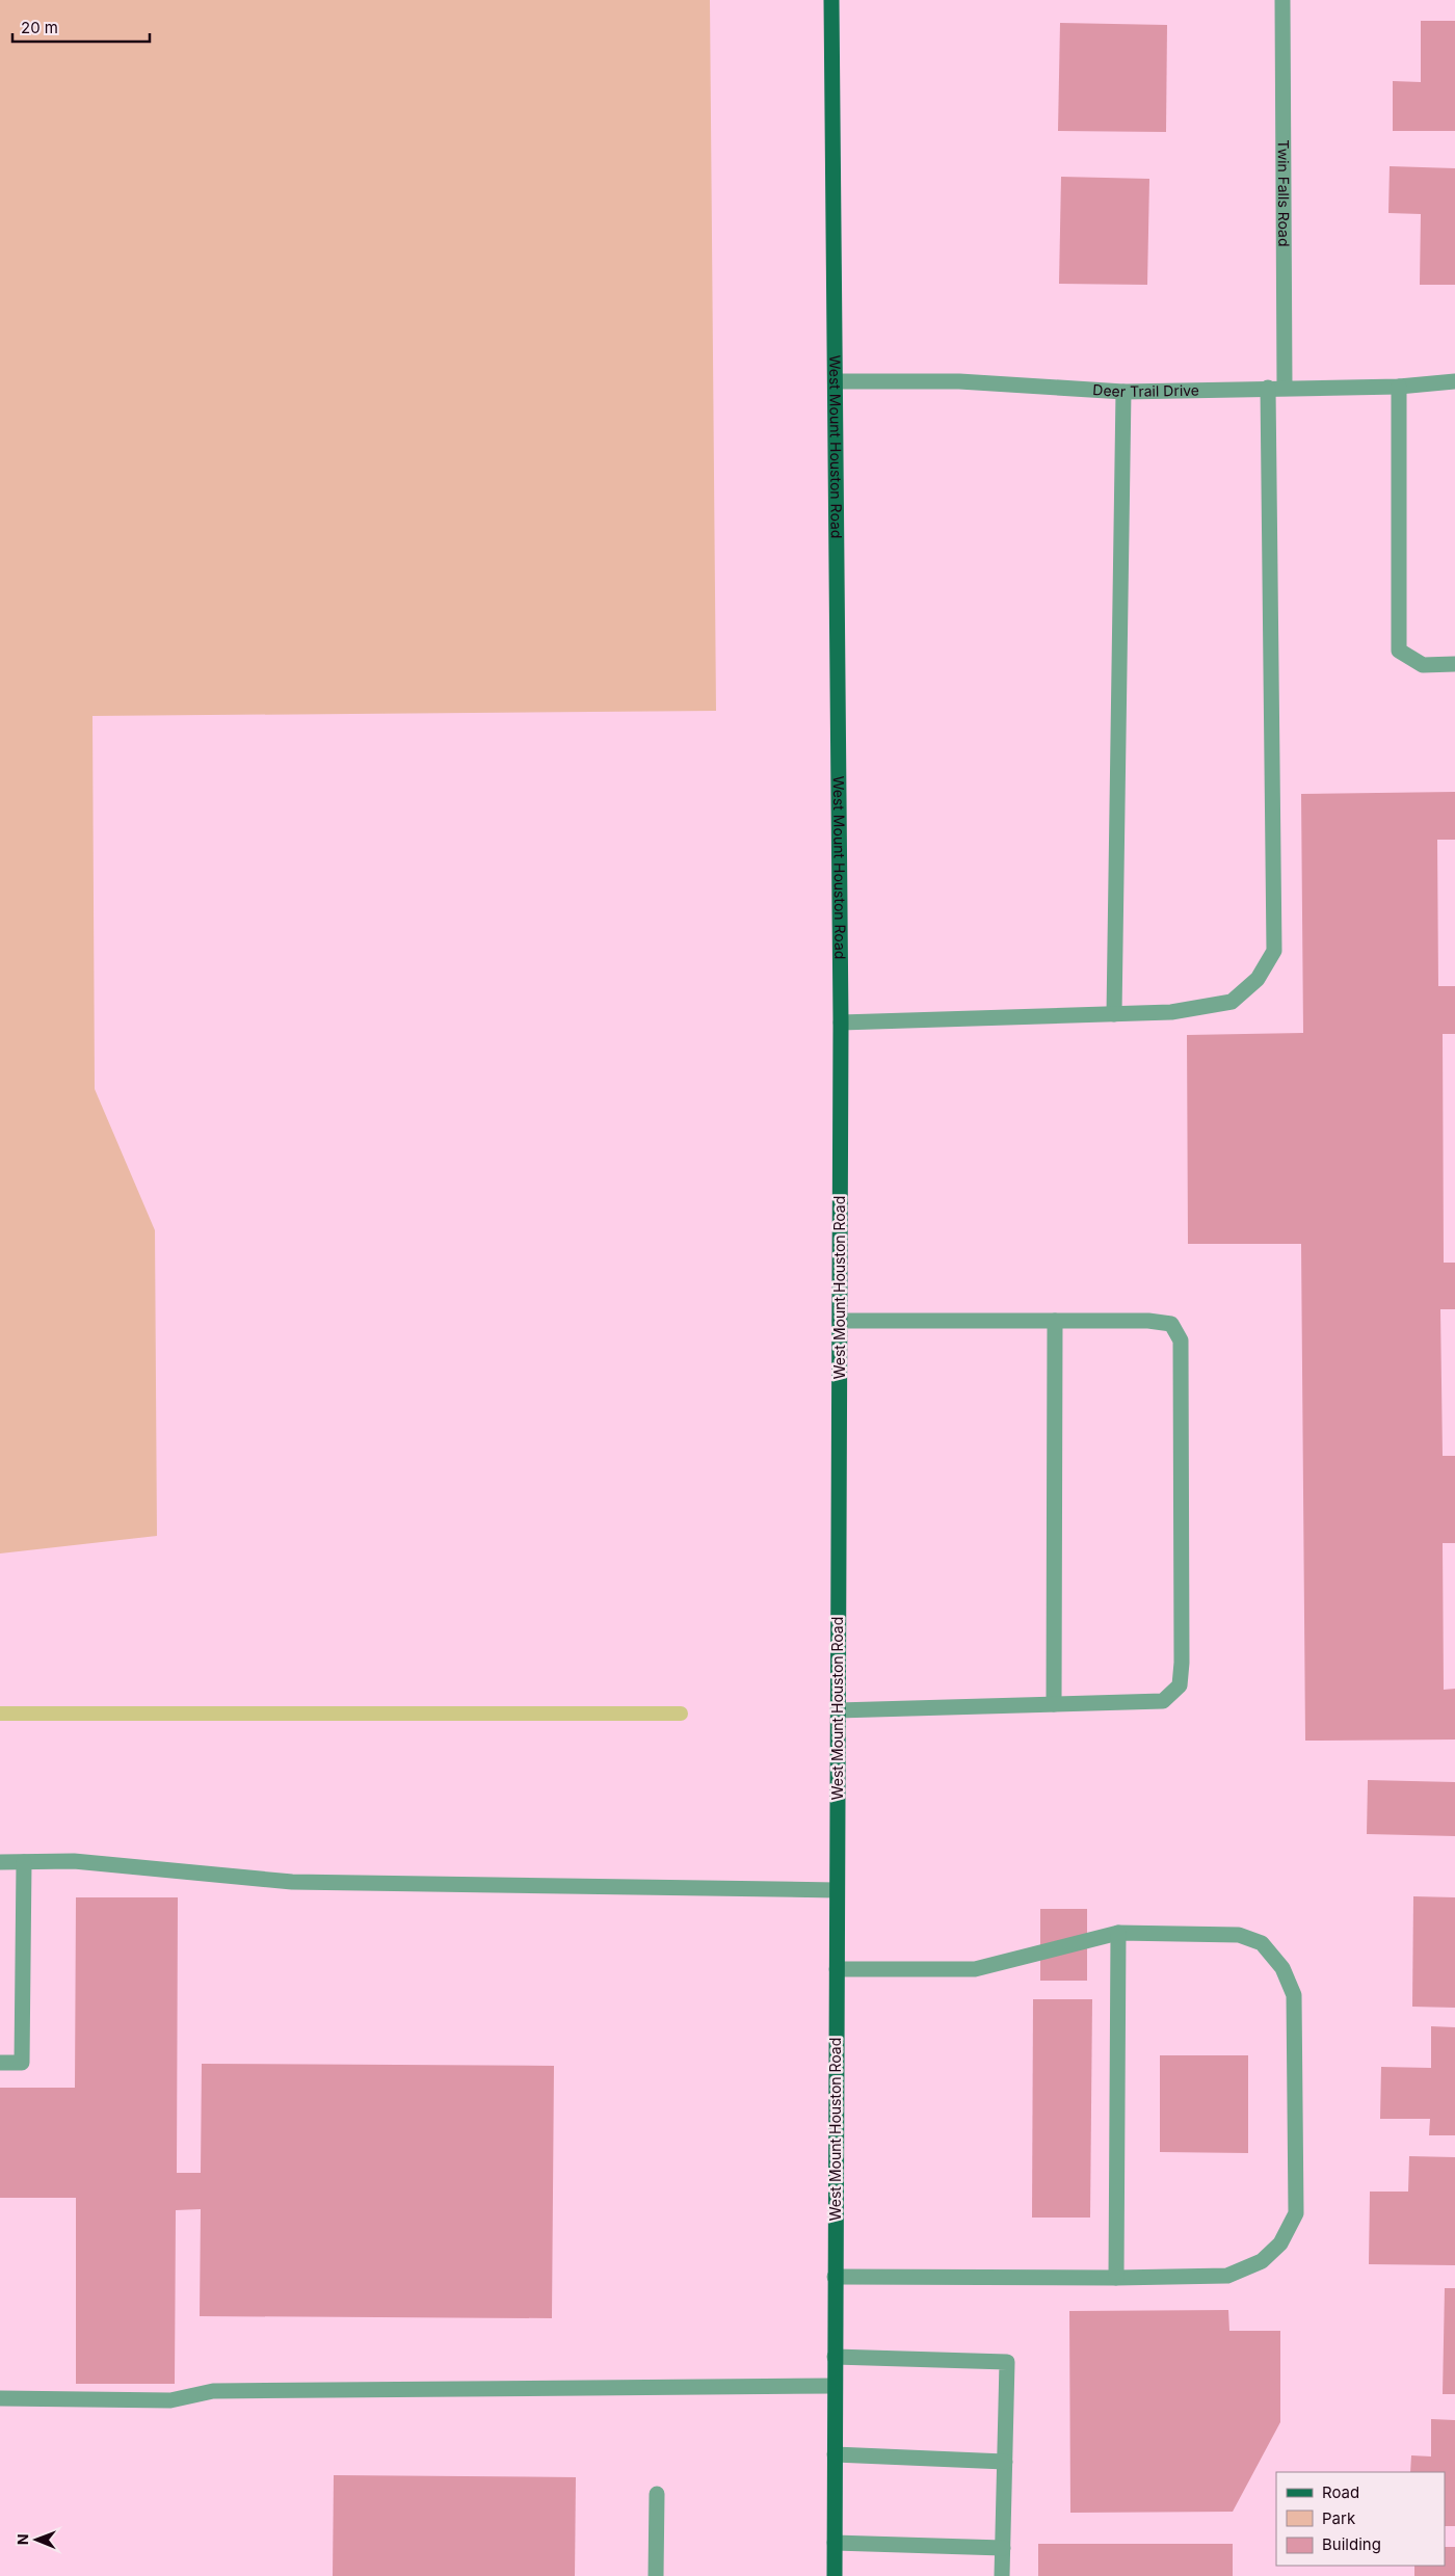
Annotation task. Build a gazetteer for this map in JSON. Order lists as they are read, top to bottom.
{
  "streets": {
    "main road": ["West Mount Houston Road"],
    "street": ["Twin Falls Road", "Deer Trail Drive"]
  },
  "crossings": [
    ["Twin Falls Road", "Deer Trail Drive"],
    ["Deer Trail Drive", "West Mount Houston Road"]
  ],
  "legend": ["Road", "Park", "Building"],
  "scale_bar": "20 m",
  "north": "left"
}
